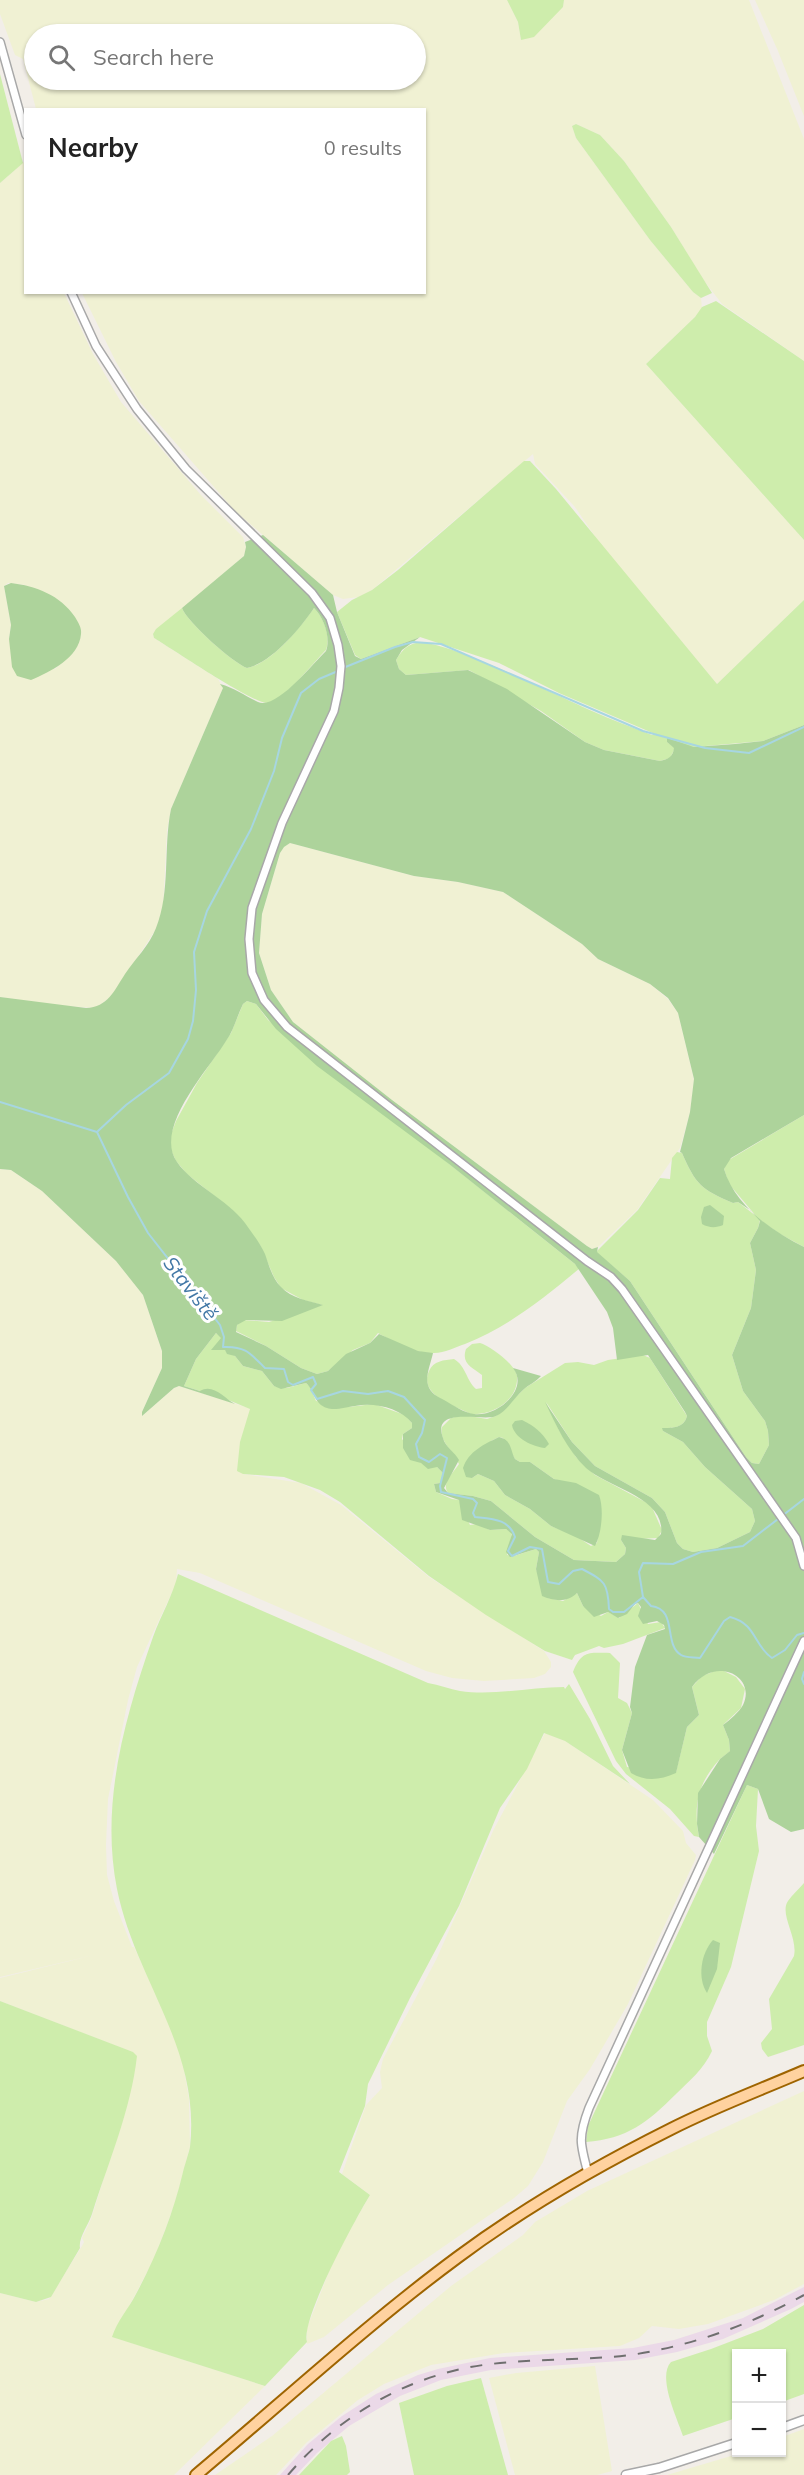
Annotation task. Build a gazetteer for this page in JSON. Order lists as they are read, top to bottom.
{
  "water": ["Staviště"],
  "page": {
    "search": "Search here",
    "heading": ["Nearby", "0 results"],
    "map_buttons": ["+", "−"]
  }
}
